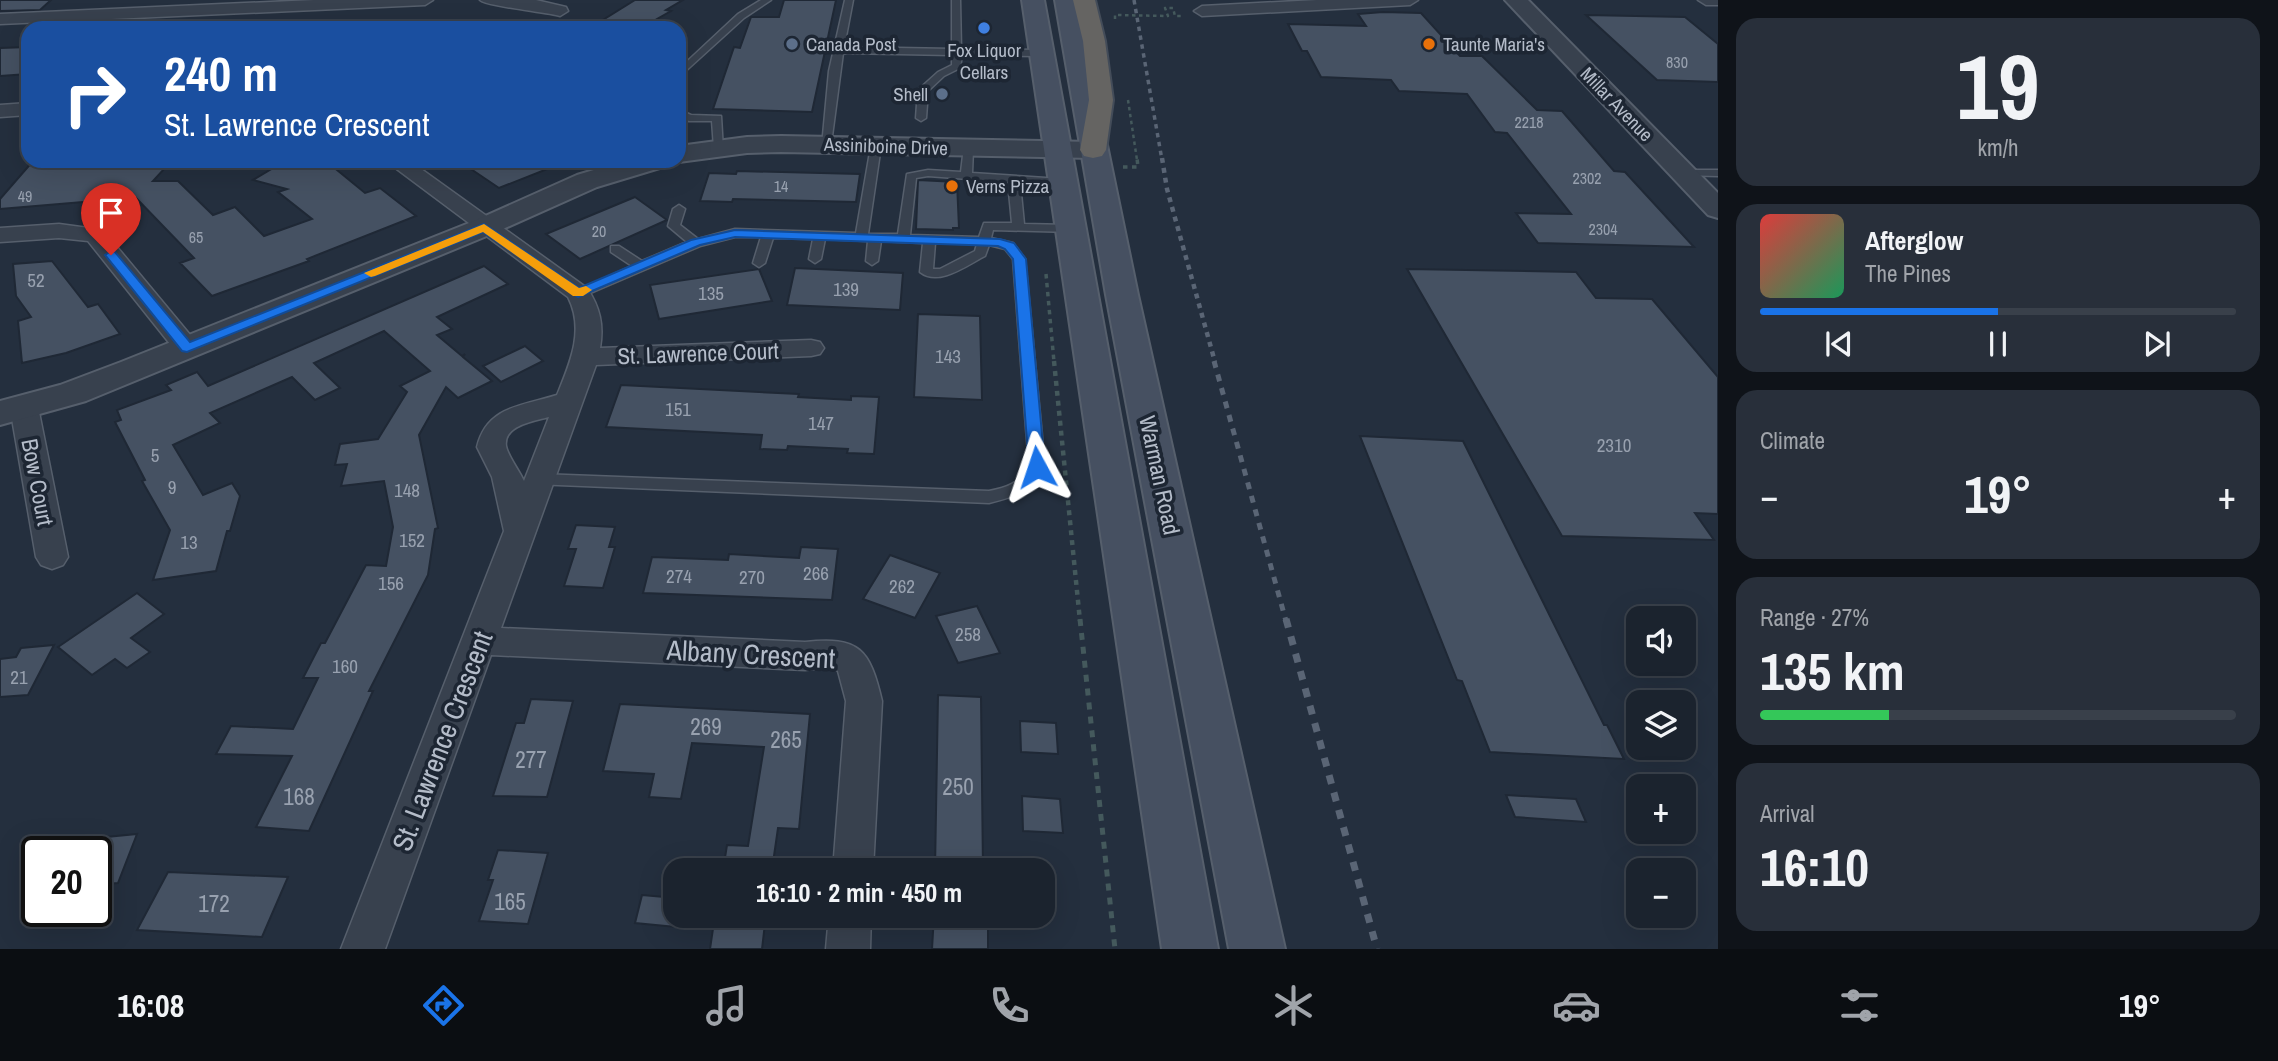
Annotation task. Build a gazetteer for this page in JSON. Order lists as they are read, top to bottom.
{
  "streets": {
    "main road": ["Warman Road"],
    "street": [
      "Millar Avenue",
      "Assiniboine Drive",
      "St. Lawrence Court",
      "Bow Court",
      "Albany Crescent",
      "St. Lawrence Crescent"
    ]
  },
  "crossings": [
    ["Assiniboine Drive", "Warman Road"],
    ["St. Lawrence Court", "St. Lawrence Crescent"],
    ["Albany Crescent", "St. Lawrence Crescent"]
  ],
  "places": [
    "Fox Liquor Cellars",
    "Canada Post",
    "Taunte Maria's",
    "Shell",
    "Verns Pizza"
  ],
  "house_numbers": [
    "830",
    "2218",
    "2302",
    "14",
    "49",
    "2304",
    "20",
    "65",
    "52",
    "139",
    "135",
    "143",
    "151",
    "147",
    "2310",
    "5",
    "9",
    "148",
    "152",
    "13",
    "266",
    "274",
    "270",
    "156",
    "262",
    "258",
    "160",
    "21",
    "269",
    "265",
    "277",
    "250",
    "168",
    "165",
    "172"
  ],
  "page": {
    "tile": [
      ["19", "km/h"],
      "Climate",
      ["Range · 27%", "135 km"],
      ["Arrival", "16:10"]
    ],
    "turn": ["240 m", "St. Lawrence Crescent"],
    "song": ["Afterglow", "The Pines"],
    "heat": ["−", "19°", "+"],
    "map_buttons": ["+", "−"],
    "limit": "20",
    "trip": "16:10 · 2 min · 450 m",
    "tabs": ["16:08", "19°"]
  }
}
